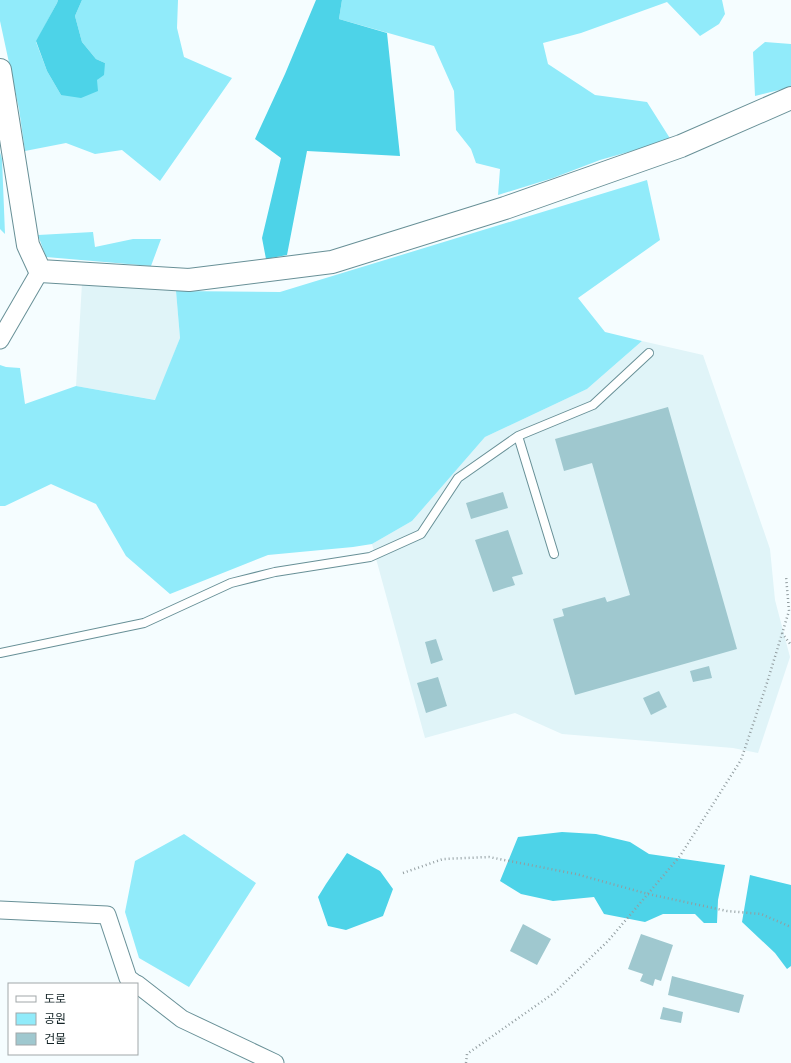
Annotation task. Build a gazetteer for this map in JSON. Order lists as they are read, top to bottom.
{
  "legend": ["도로", "공원", "건물"]
}
